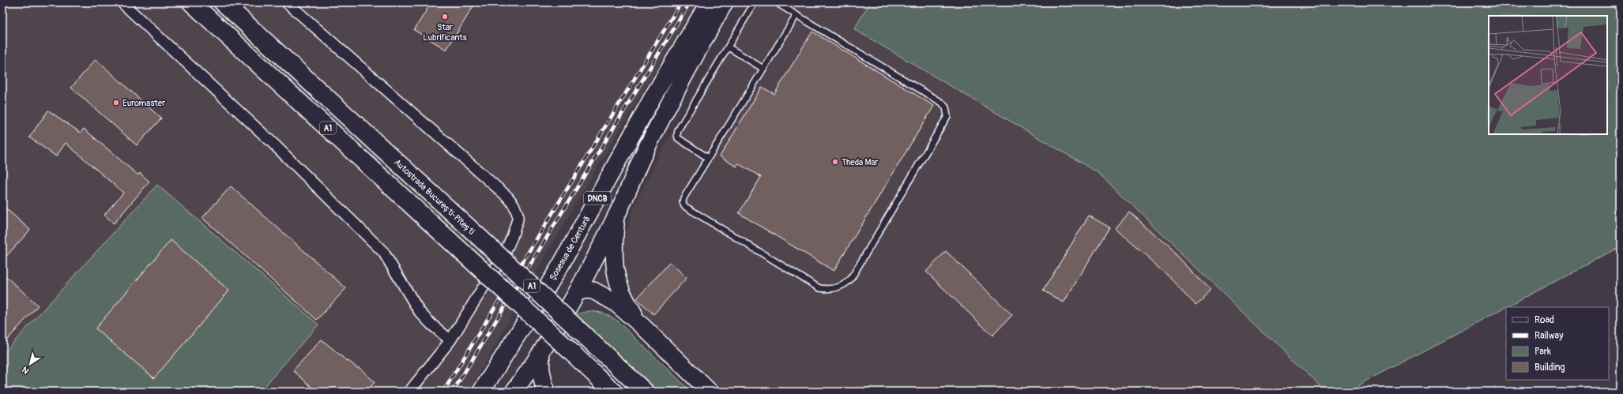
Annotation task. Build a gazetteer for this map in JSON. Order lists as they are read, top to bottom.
{
  "streets": {
    "highway": ["A1", "Autostrada București-Pitești"],
    "main road": ["DNCB", "Șoseaua de Centură"]
  },
  "places": ["Star Lubrificants", "Euromaster", "Theda Mar"],
  "legend": [
    "Road",
    "Railway",
    "Park",
    "Building"
  ],
  "north": "bottom left"
}
